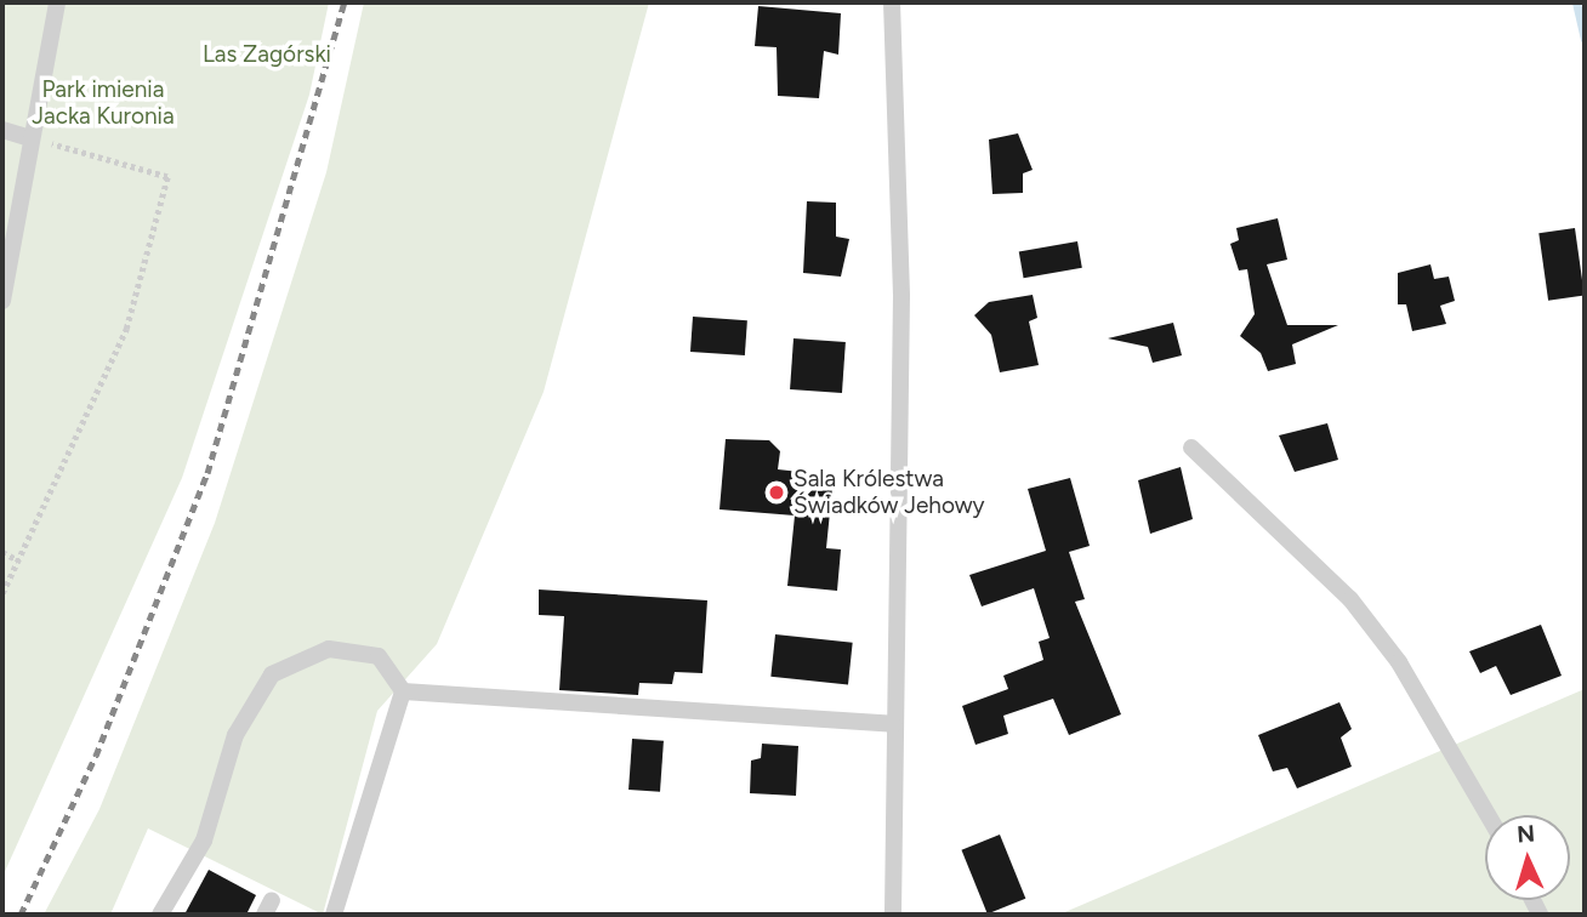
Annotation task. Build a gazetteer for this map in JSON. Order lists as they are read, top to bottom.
{
  "parks": ["Las Zagórski", "Park imienia Jacka Kuronia"],
  "places": ["Sala Królestwa Świadków Jehowy"],
  "north": "top"
}
